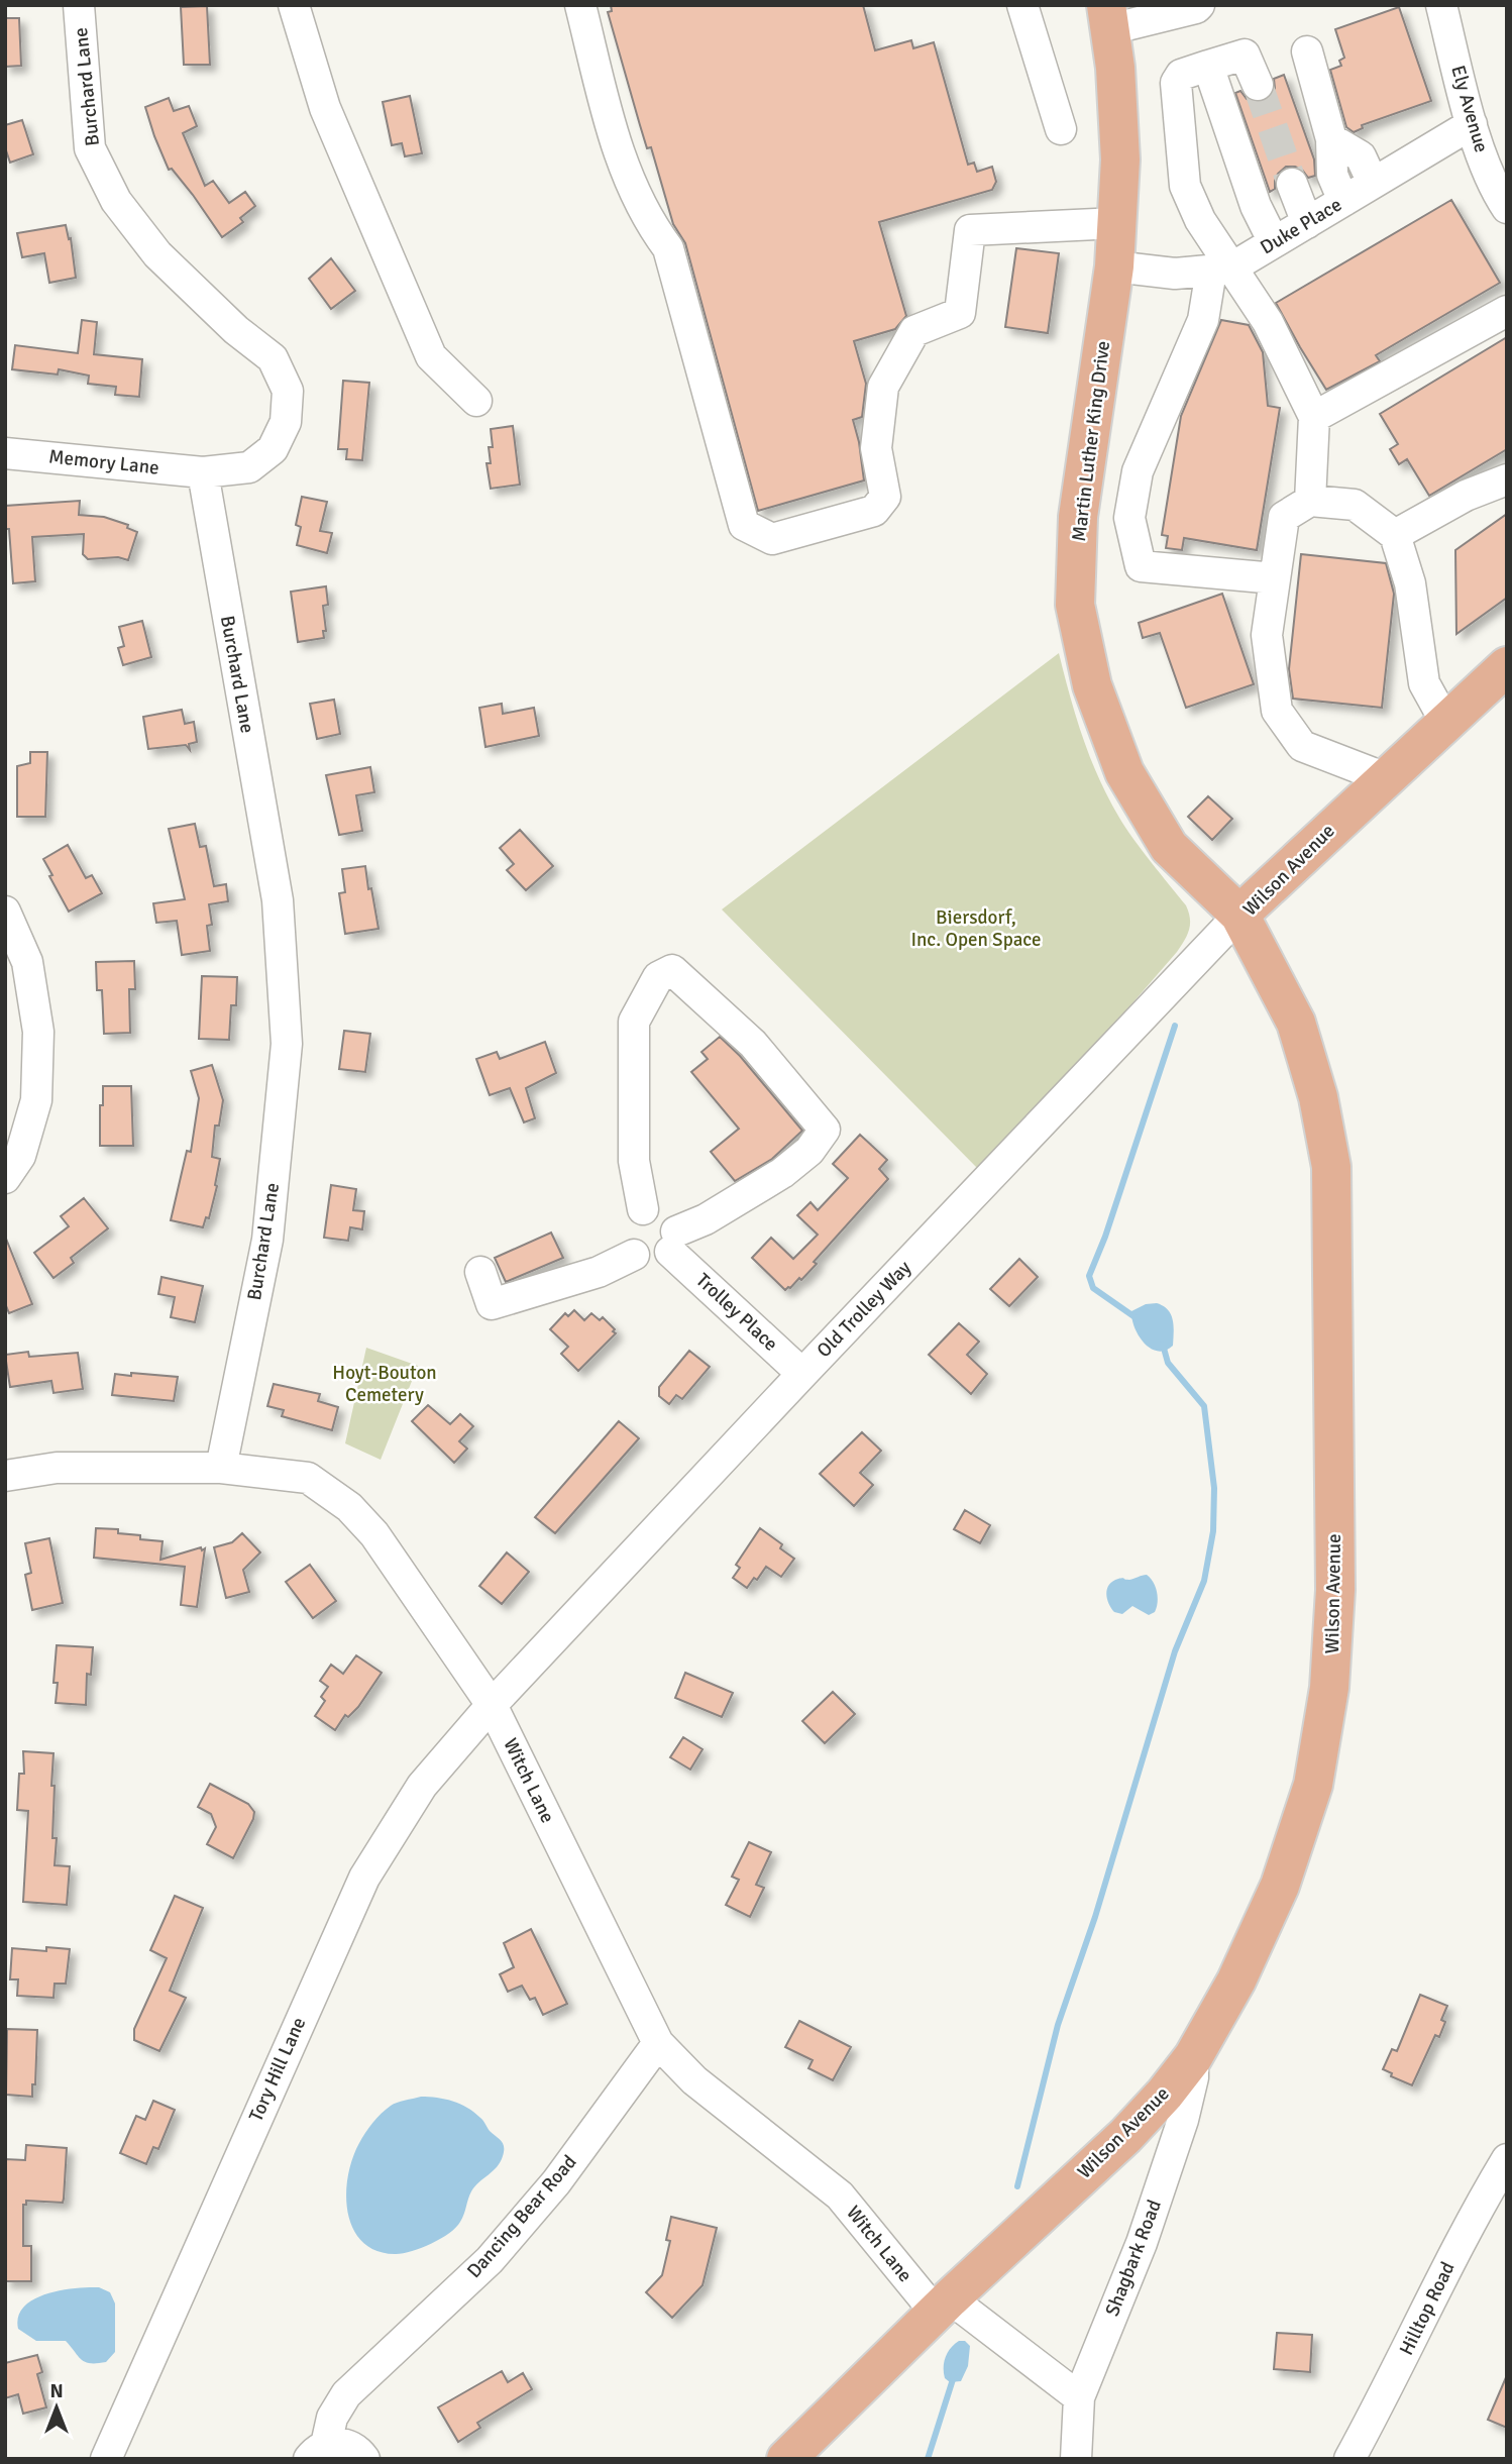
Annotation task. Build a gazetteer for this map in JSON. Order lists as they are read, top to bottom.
{
  "streets": {
    "main road": ["Martin Luther King Drive", "Wilson Avenue"],
    "street": [
      "Burchard Lane",
      "Ely Avenue",
      "Duke Place",
      "Memory Lane",
      "Old Trolley Way",
      "Trolley Place",
      "Witch Lane",
      "Tory Hill Lane",
      "Dancing Bear Road",
      "Shagbark Road",
      "Hilltop Road"
    ]
  },
  "crossings": [
    ["Burchard Lane", "Memory Lane"],
    ["Burchard Lane", "Witch Lane"],
    ["Ely Avenue", "Duke Place"],
    ["Duke Place", "Martin Luther King Drive"],
    ["Martin Luther King Drive", "Wilson Avenue"],
    ["Martin Luther King Drive", "Old Trolley Way"],
    ["Wilson Avenue", "Old Trolley Way"],
    ["Wilson Avenue", "Witch Lane"],
    ["Wilson Avenue", "Shagbark Road"],
    ["Old Trolley Way", "Trolley Place"],
    ["Old Trolley Way", "Witch Lane"],
    ["Old Trolley Way", "Tory Hill Lane"],
    ["Witch Lane", "Tory Hill Lane"],
    ["Witch Lane", "Dancing Bear Road"],
    ["Witch Lane", "Shagbark Road"]
  ],
  "parks": ["Biersdorf, Inc. Open Space", "Hoyt-Bouton Cemetery"],
  "north": "top"
}
